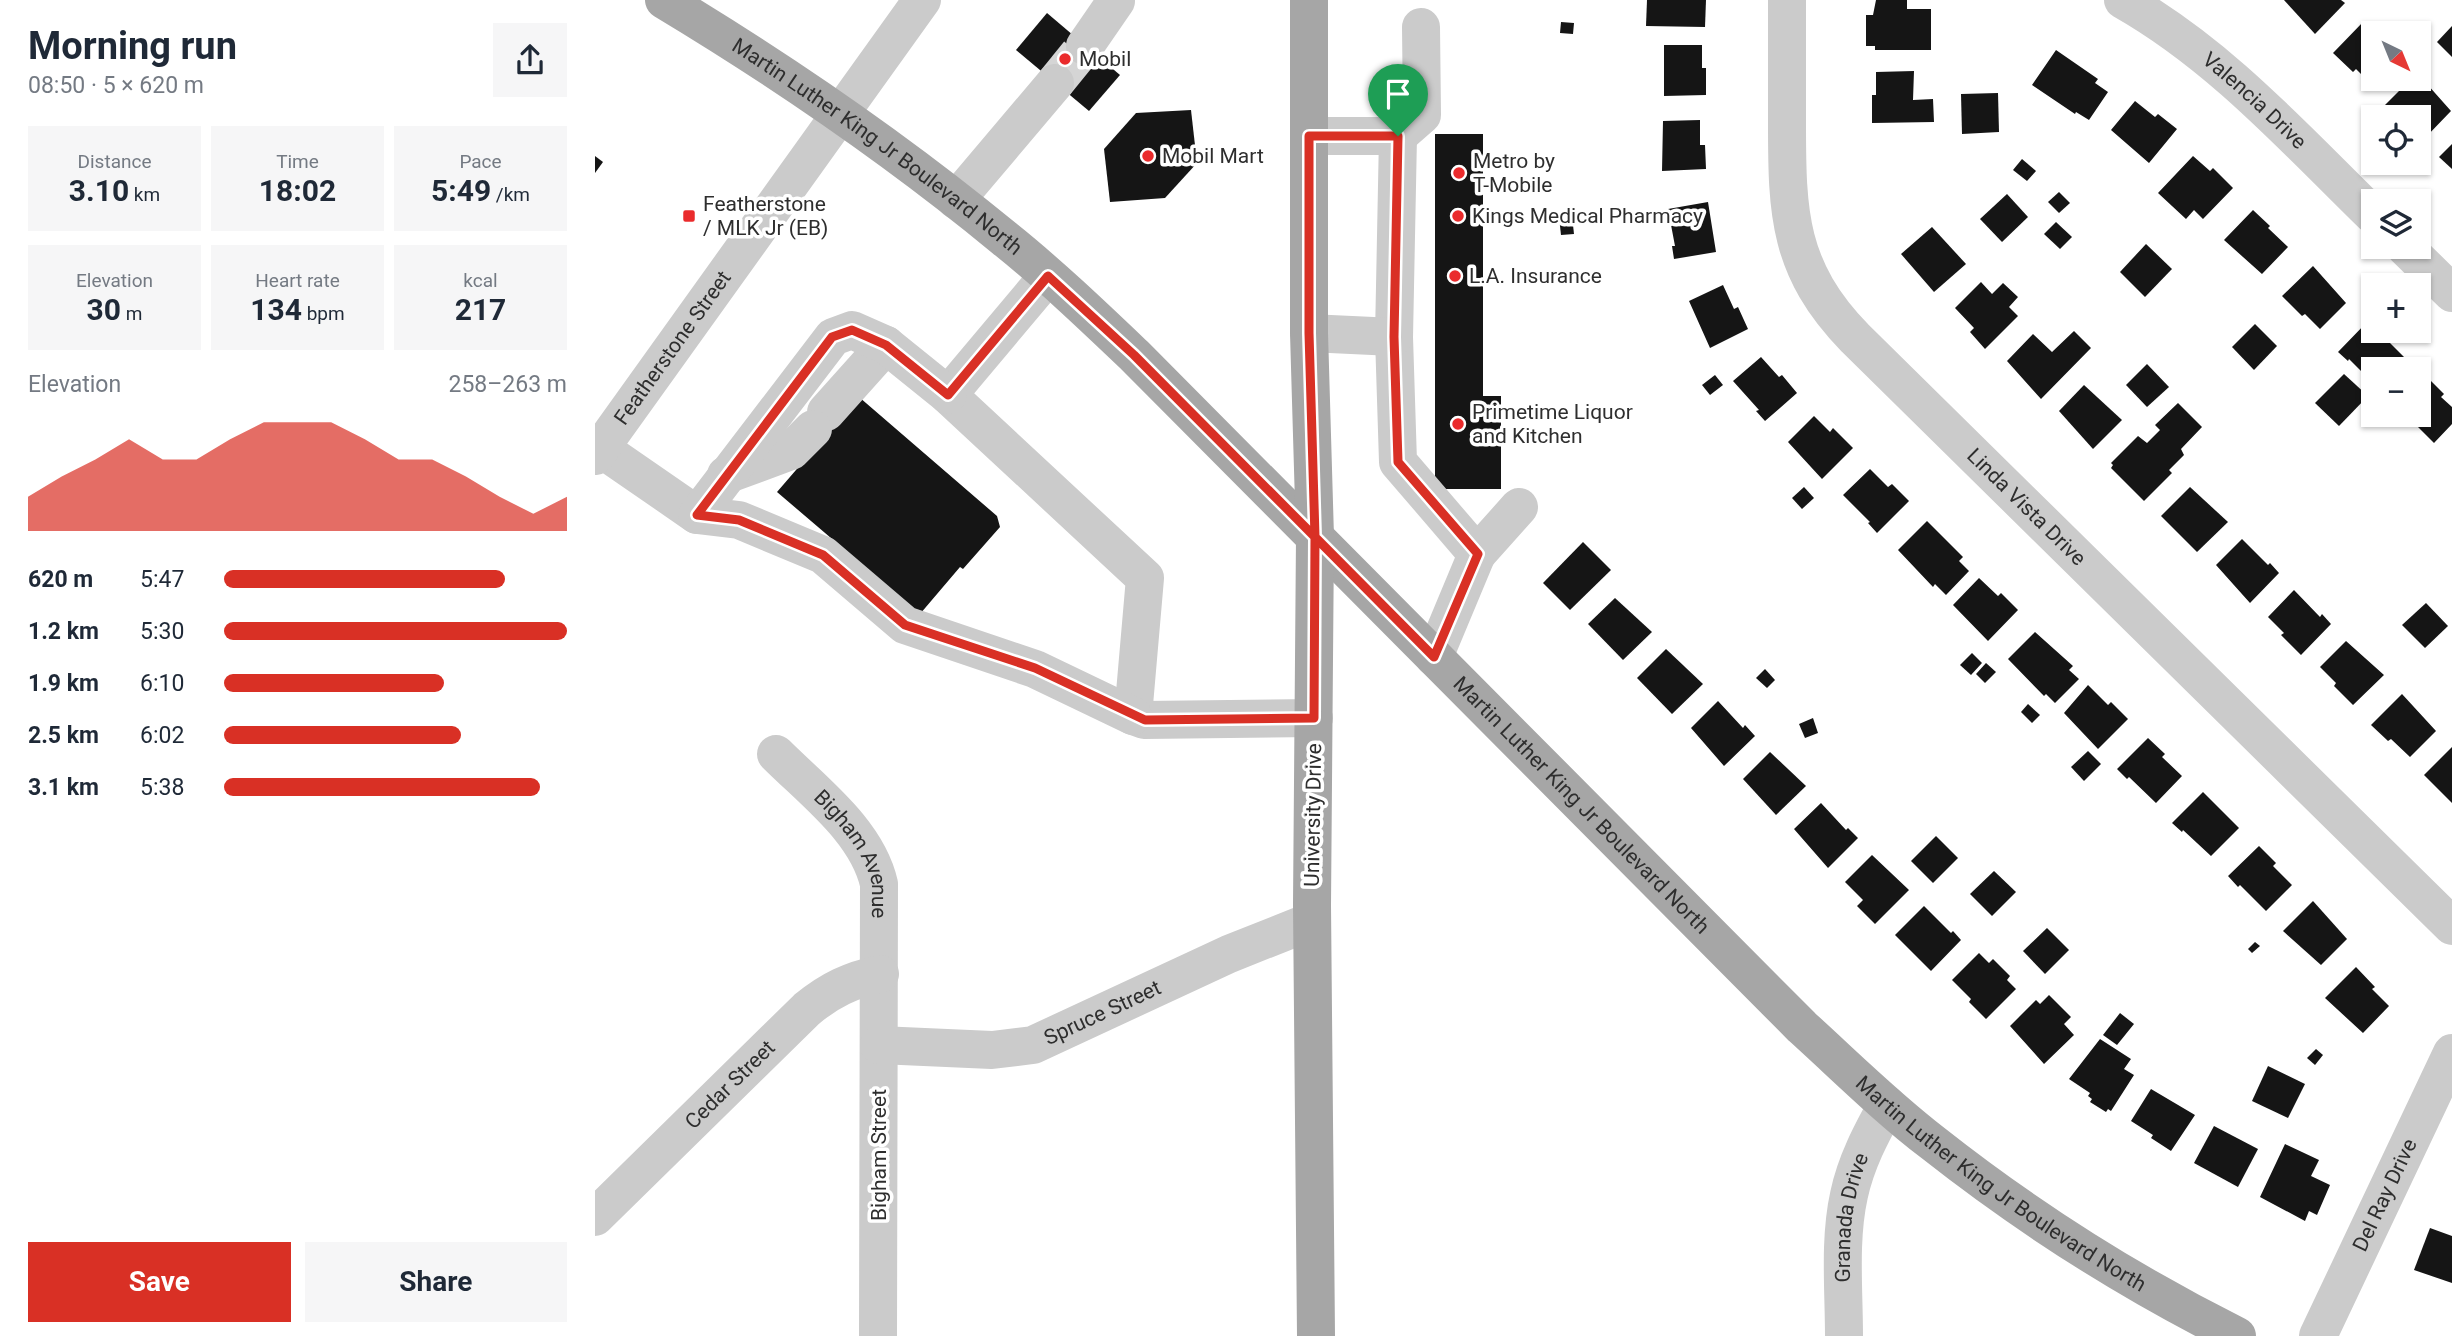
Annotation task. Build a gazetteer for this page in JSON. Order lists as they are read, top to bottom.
{
  "streets": {
    "main road": ["Martin Luther King Jr Boulevard North", "University Drive"],
    "street": [
      "Valencia Drive",
      "Featherstone Street",
      "Linda Vista Drive",
      "Bigham Avenue",
      "Spruce Street",
      "Cedar Street",
      "Bigham Street",
      "Del Ray Drive",
      "Granada Drive"
    ]
  },
  "crossings": [
    ["Martin Luther King Jr Boulevard North", "Featherstone Street"],
    ["Martin Luther King Jr Boulevard North", "University Drive"],
    ["Martin Luther King Jr Boulevard North", "Granada Drive"],
    ["University Drive", "Spruce Street"],
    ["Bigham Avenue", "Cedar Street"],
    ["Bigham Avenue", "Bigham Street"],
    ["Spruce Street", "Bigham Street"],
    ["Cedar Street", "Bigham Street"]
  ],
  "places": {
    "other": [
      "Mobil",
      "Mobil Mart",
      "Metro by T-Mobile",
      "Kings Medical Pharmacy",
      "L.A. Insurance",
      "Primetime Liquor and Kitchen"
    ],
    "transit": ["Featherstone / MLK Jr (EB)"]
  },
  "north": "bottom right",
  "page": {
    "heading": ["Morning run", "08:50 · 5 × 620 m"],
    "map_buttons": ["+", "−"],
    "stats": [
      ["Distance", "3.10 km"],
      ["Time", "18:02"],
      ["Pace", "5:49 /km"],
      ["Elevation", "30 m"],
      ["Heart rate", "134 bpm"],
      ["kcal", "217"]
    ],
    "chart": ["Elevation", "258–263 m"],
    "list": [
      {
        "name": "620 m",
        "note": "5:47"
      },
      {
        "name": "1.2 km",
        "note": "5:30"
      },
      {
        "name": "1.9 km",
        "note": "6:10"
      },
      {
        "name": "2.5 km",
        "note": "6:02"
      },
      {
        "name": "3.1 km",
        "note": "5:38"
      }
    ],
    "buttons": ["Save", "Share"]
  }
}
